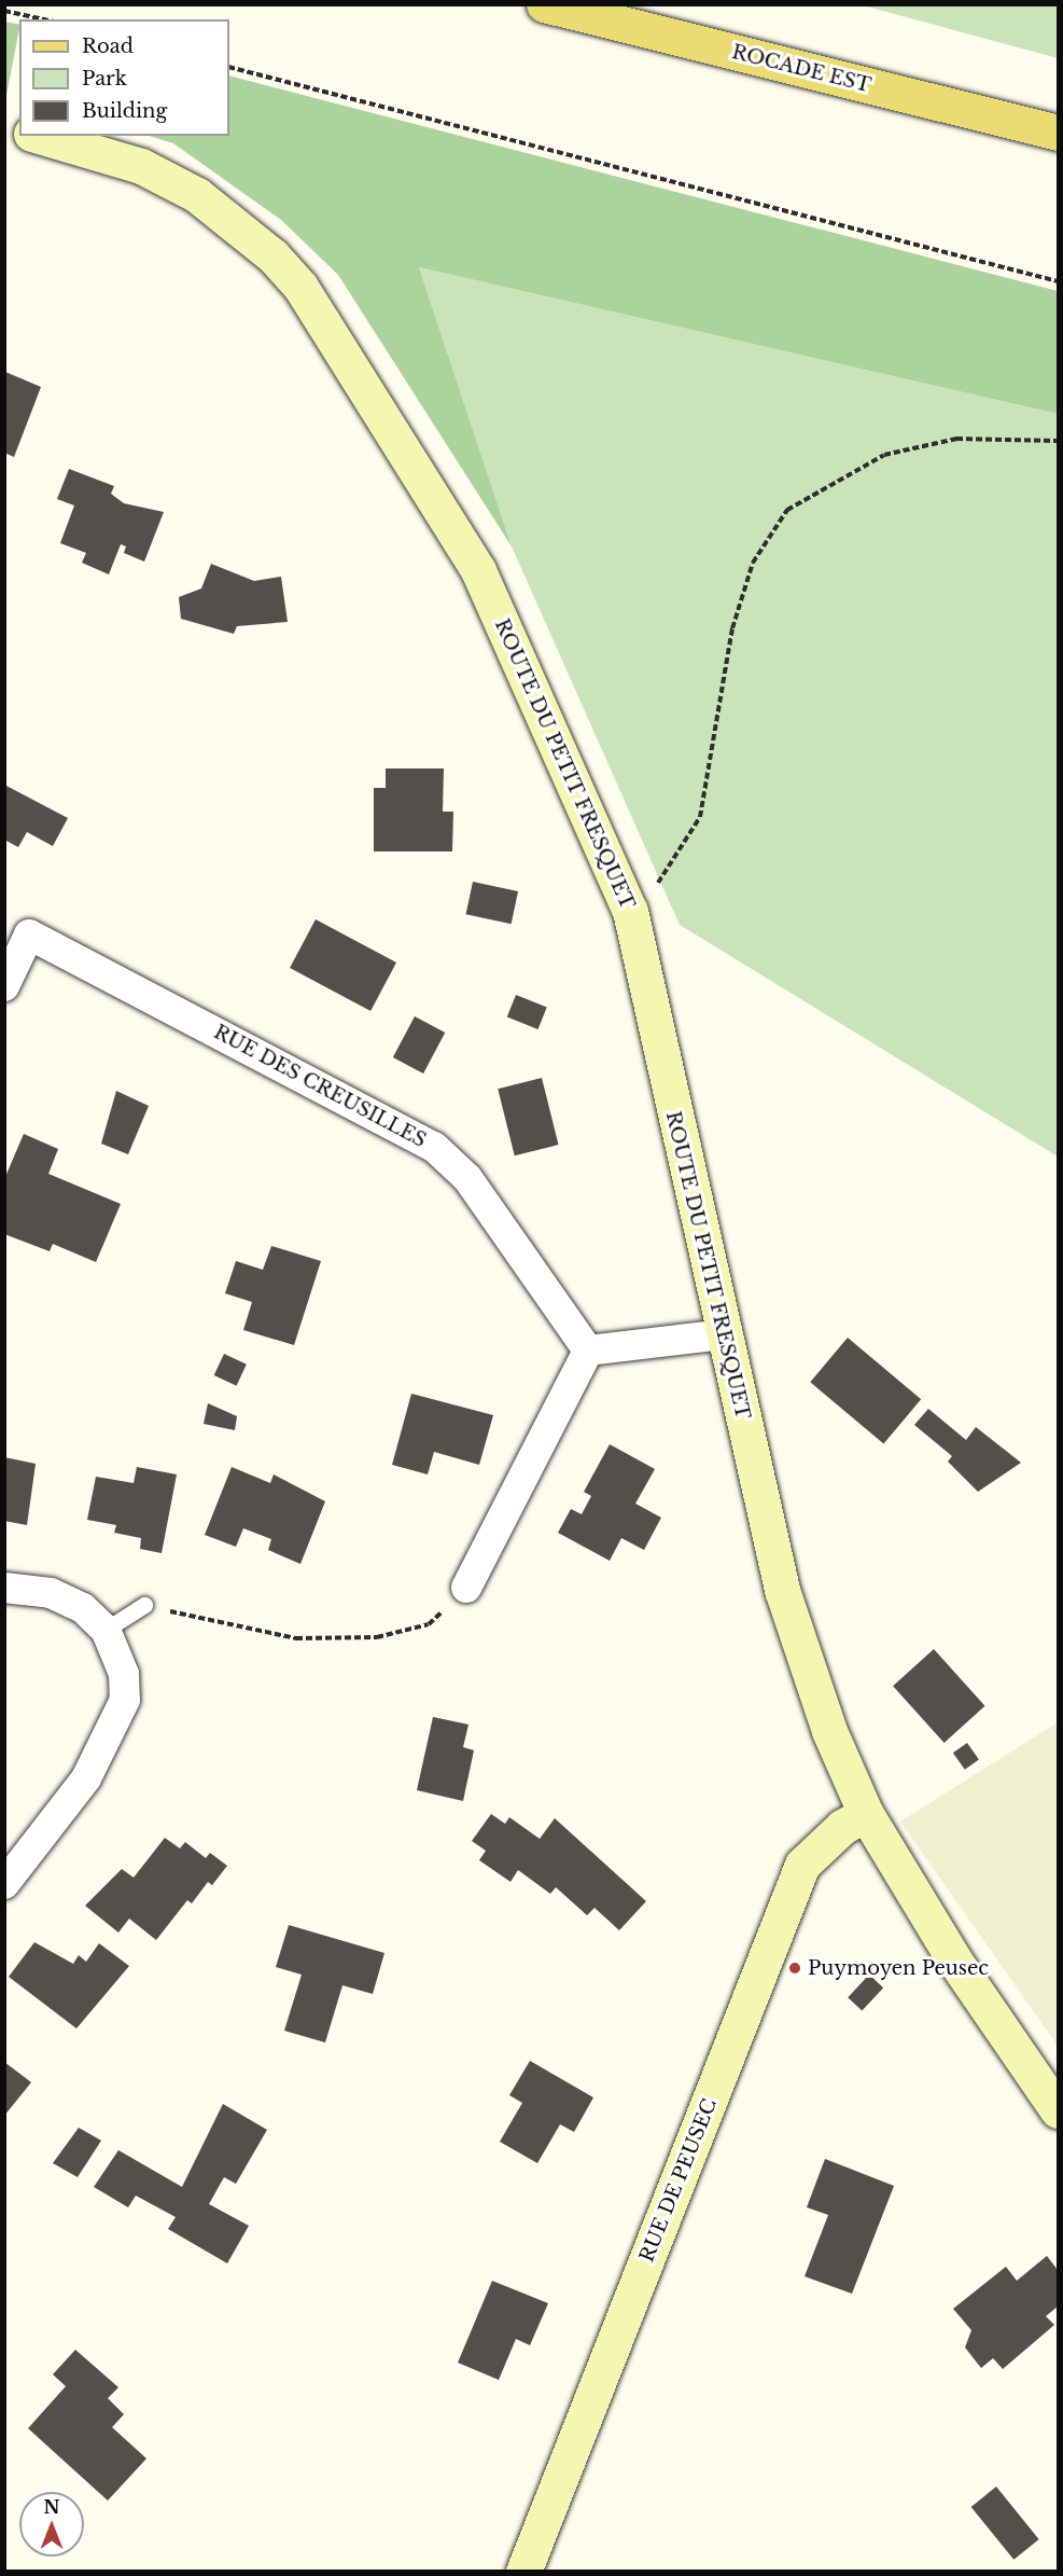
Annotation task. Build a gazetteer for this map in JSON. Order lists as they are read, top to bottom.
{
  "streets": {
    "main road": ["ROCADE EST"],
    "street": ["ROUTE DU PETIT FRESQUET", "RUE DES CREUSILLES", "RUE DE PEUSEC"]
  },
  "crossings": [
    ["ROUTE DU PETIT FRESQUET", "RUE DE PEUSEC"]
  ],
  "places": ["Puymoyen Peusec"],
  "legend": ["Road", "Park", "Building"],
  "north": "top"
}
